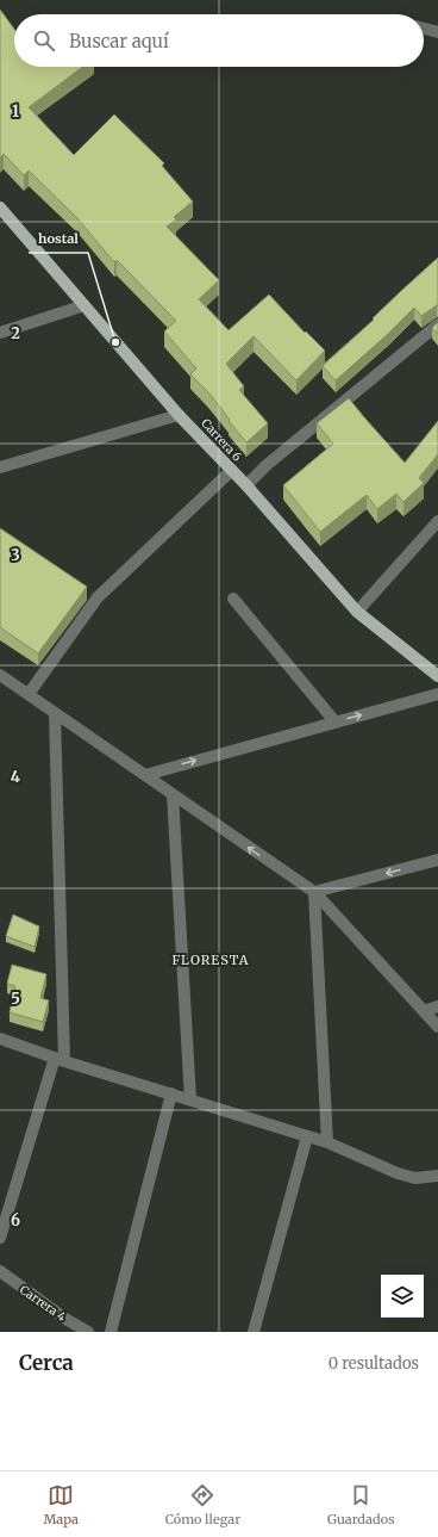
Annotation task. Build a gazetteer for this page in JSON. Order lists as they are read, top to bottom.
{
  "streets": {
    "main road": ["Carrera 6"],
    "street": ["Carrera 4"]
  },
  "districts": ["FLORESTA"],
  "places": ["hostal"],
  "page": {
    "search": "Buscar aquí",
    "heading": ["Cerca", "0 resultados"],
    "nav": ["Mapa", "Cómo llegar", "Guardados"]
  },
  "grid": {
    "rows": [
      "1",
      "2",
      "3",
      "4",
      "5",
      "6"
    ]
  }
}
